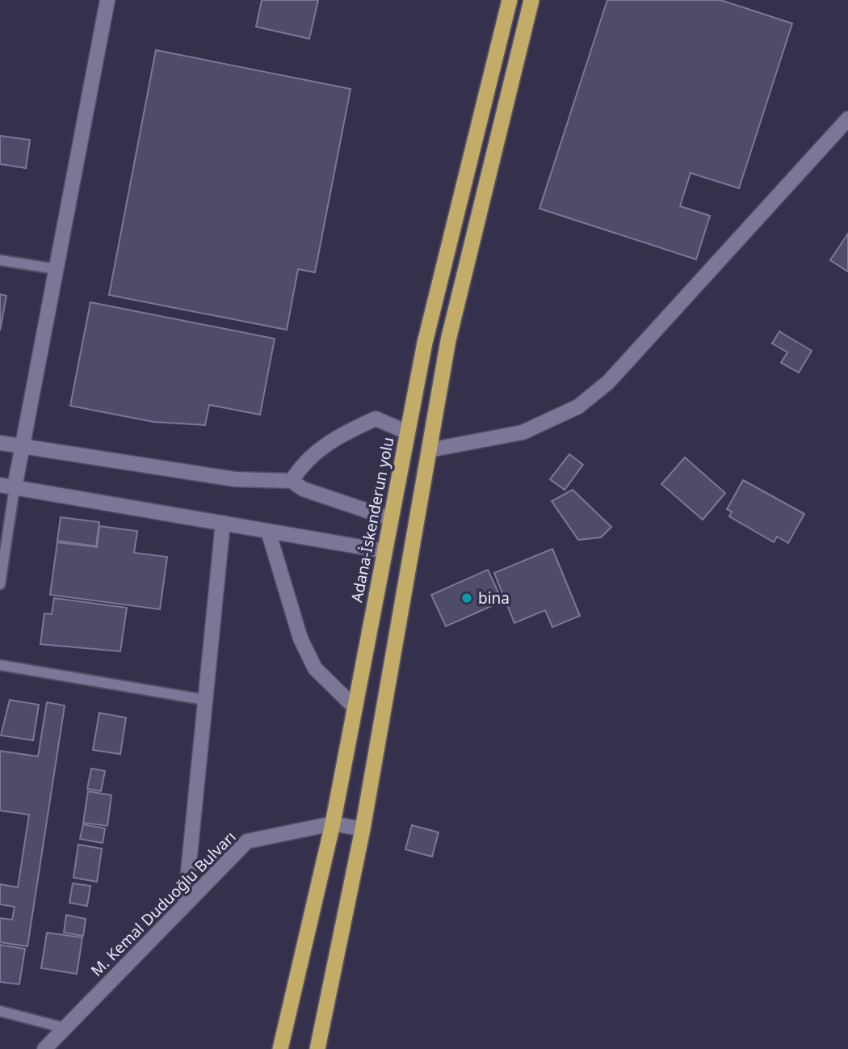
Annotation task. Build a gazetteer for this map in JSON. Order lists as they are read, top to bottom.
{
  "streets": {
    "highway": ["Adana-İskenderun yolu"],
    "street": ["M. Kemal Duduoğlu Bulvarı"]
  },
  "crossings": [
    ["Adana-İskenderun yolu", "M. Kemal Duduoğlu Bulvarı"]
  ],
  "places": ["bina"]
}
